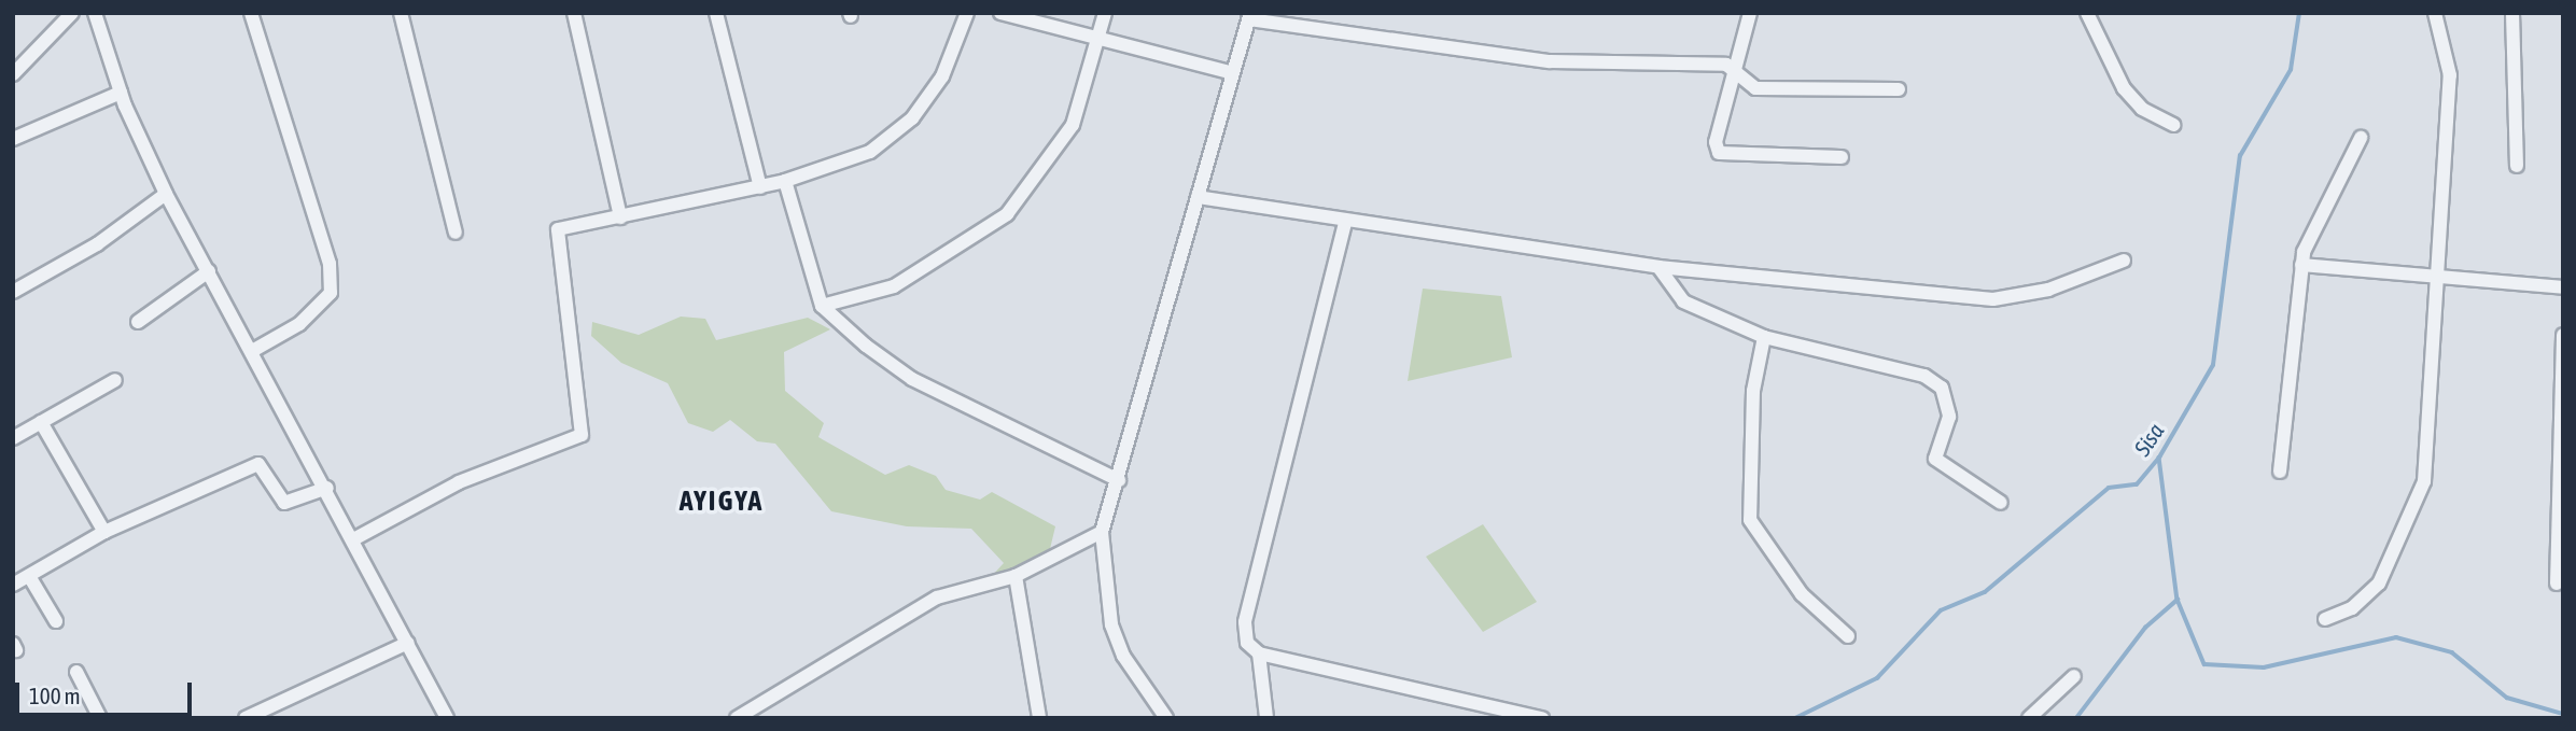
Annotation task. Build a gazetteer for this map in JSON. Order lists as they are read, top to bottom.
{
  "districts": ["AYIGYA"],
  "water": ["Sisa"],
  "scale_bar": "100 m"
}
